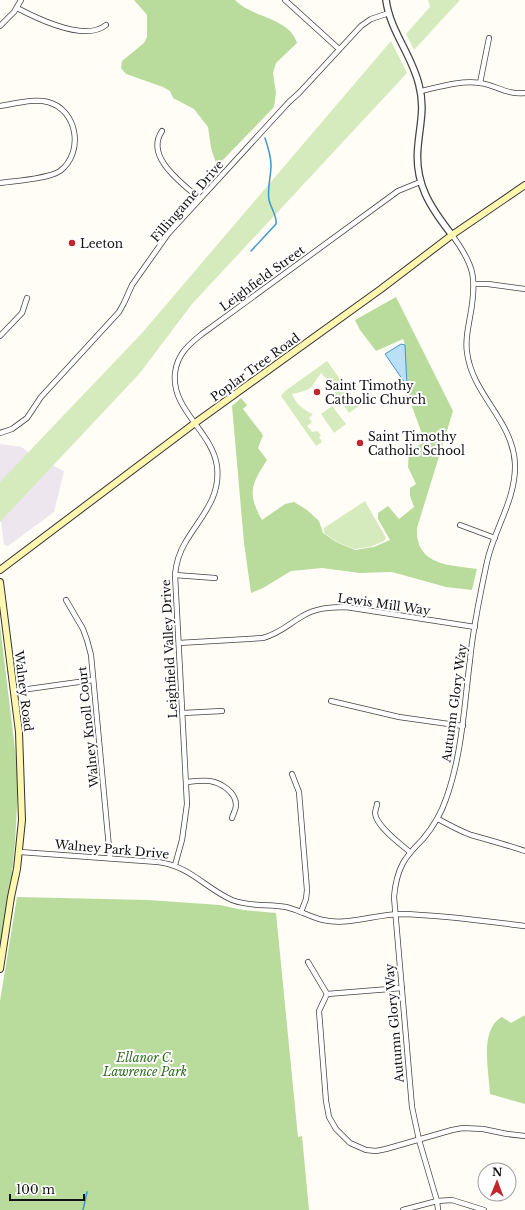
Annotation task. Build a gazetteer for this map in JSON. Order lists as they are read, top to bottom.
{
  "streets": {
    "main road": ["Poplar Tree Road", "Walney Road"],
    "street": [
      "Fillingame Drive",
      "Leighfield Street",
      "Lewis Mill Way",
      "Leighfield Valley Drive",
      "Autumn Glory Way",
      "Walney Knoll Court",
      "Walney Park Drive"
    ]
  },
  "crossings": [
    ["Leighfield Street", "Poplar Tree Road"],
    ["Leighfield Street", "Leighfield Valley Drive"],
    ["Poplar Tree Road", "Leighfield Valley Drive"],
    ["Poplar Tree Road", "Autumn Glory Way"],
    ["Lewis Mill Way", "Leighfield Valley Drive"],
    ["Lewis Mill Way", "Autumn Glory Way"],
    ["Leighfield Valley Drive", "Walney Park Drive"],
    ["Walney Road", "Walney Park Drive"],
    ["Autumn Glory Way", "Walney Park Drive"],
    ["Walney Knoll Court", "Walney Park Drive"]
  ],
  "parks": ["Ellanor C. Lawrence Park"],
  "places": ["Leeton", "Saint Timothy Catholic Church", "Saint Timothy Catholic School"],
  "scale_bar": "100 m",
  "north": "top"
}
